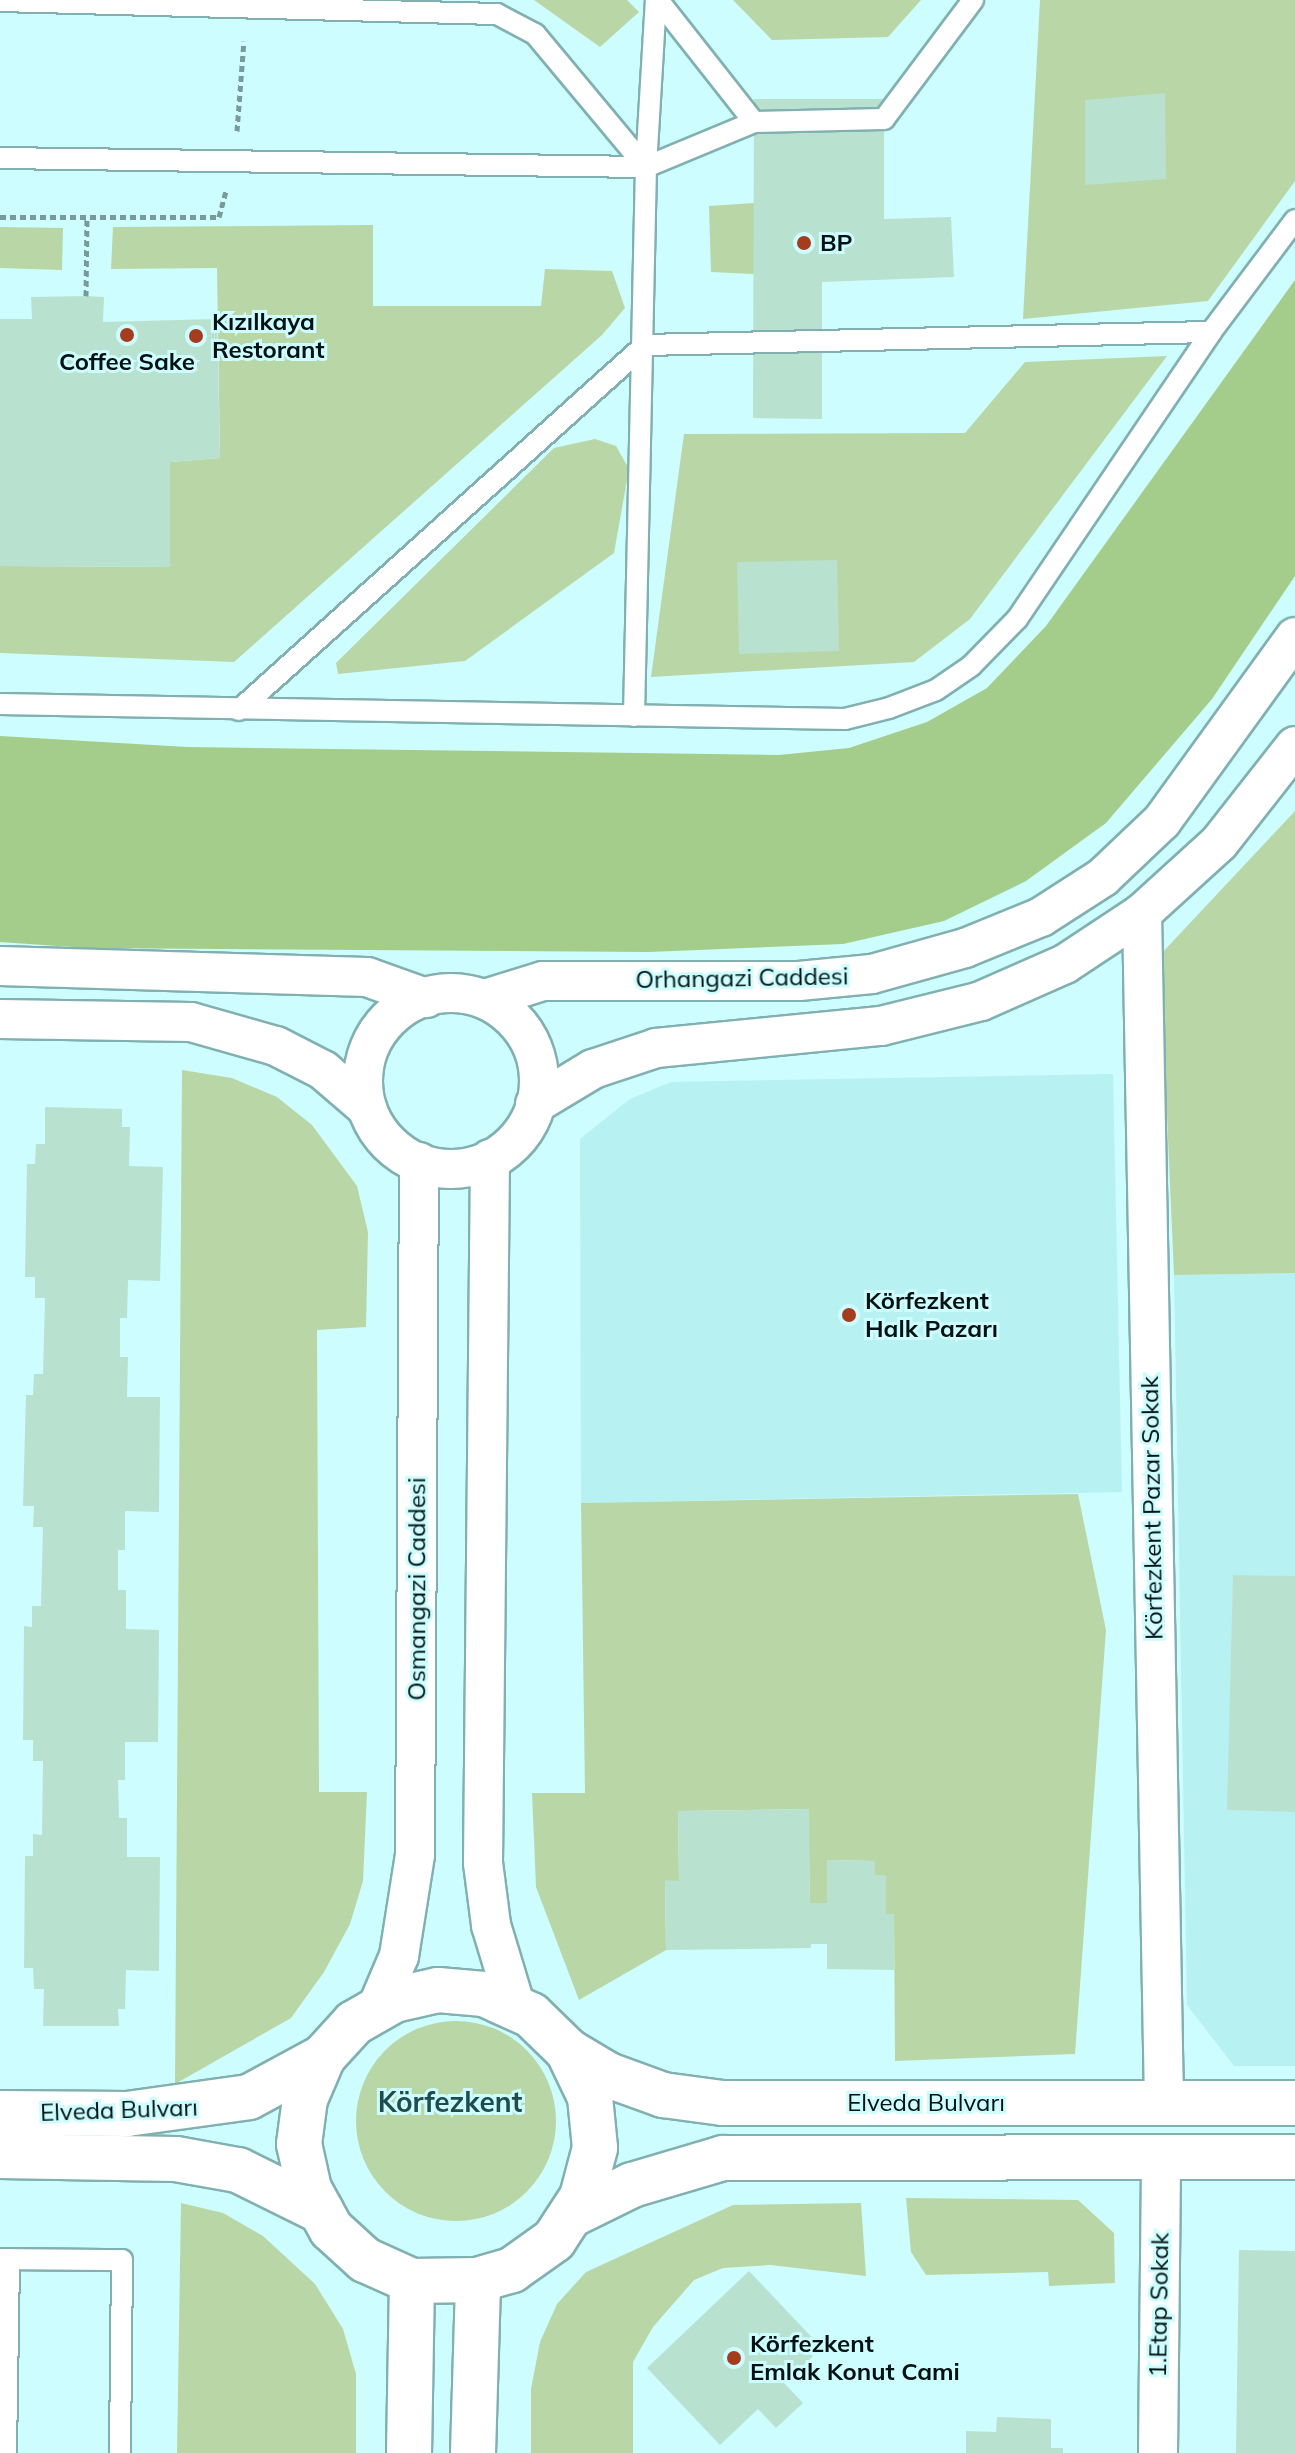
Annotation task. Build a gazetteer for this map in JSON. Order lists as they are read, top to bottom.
{
  "streets": {
    "main road": ["Elveda Bulvarı"],
    "street": [
      "Orhangazi Caddesi",
      "Körfezkent Pazar Sokak",
      "Osmangazi Caddesi",
      "1.Etap Sokak"
    ]
  },
  "crossings": [
    ["Orhangazi Caddesi", "Osmangazi Caddesi"],
    ["Körfezkent Pazar Sokak", "Elveda Bulvarı"]
  ],
  "districts": ["Körfezkent"],
  "places": [
    "BP",
    "Coffee Sake",
    "Kızılkaya Restorant",
    "Körfezkent Halk Pazarı",
    "Körfezkent Emlak Konut Cami"
  ]
}
